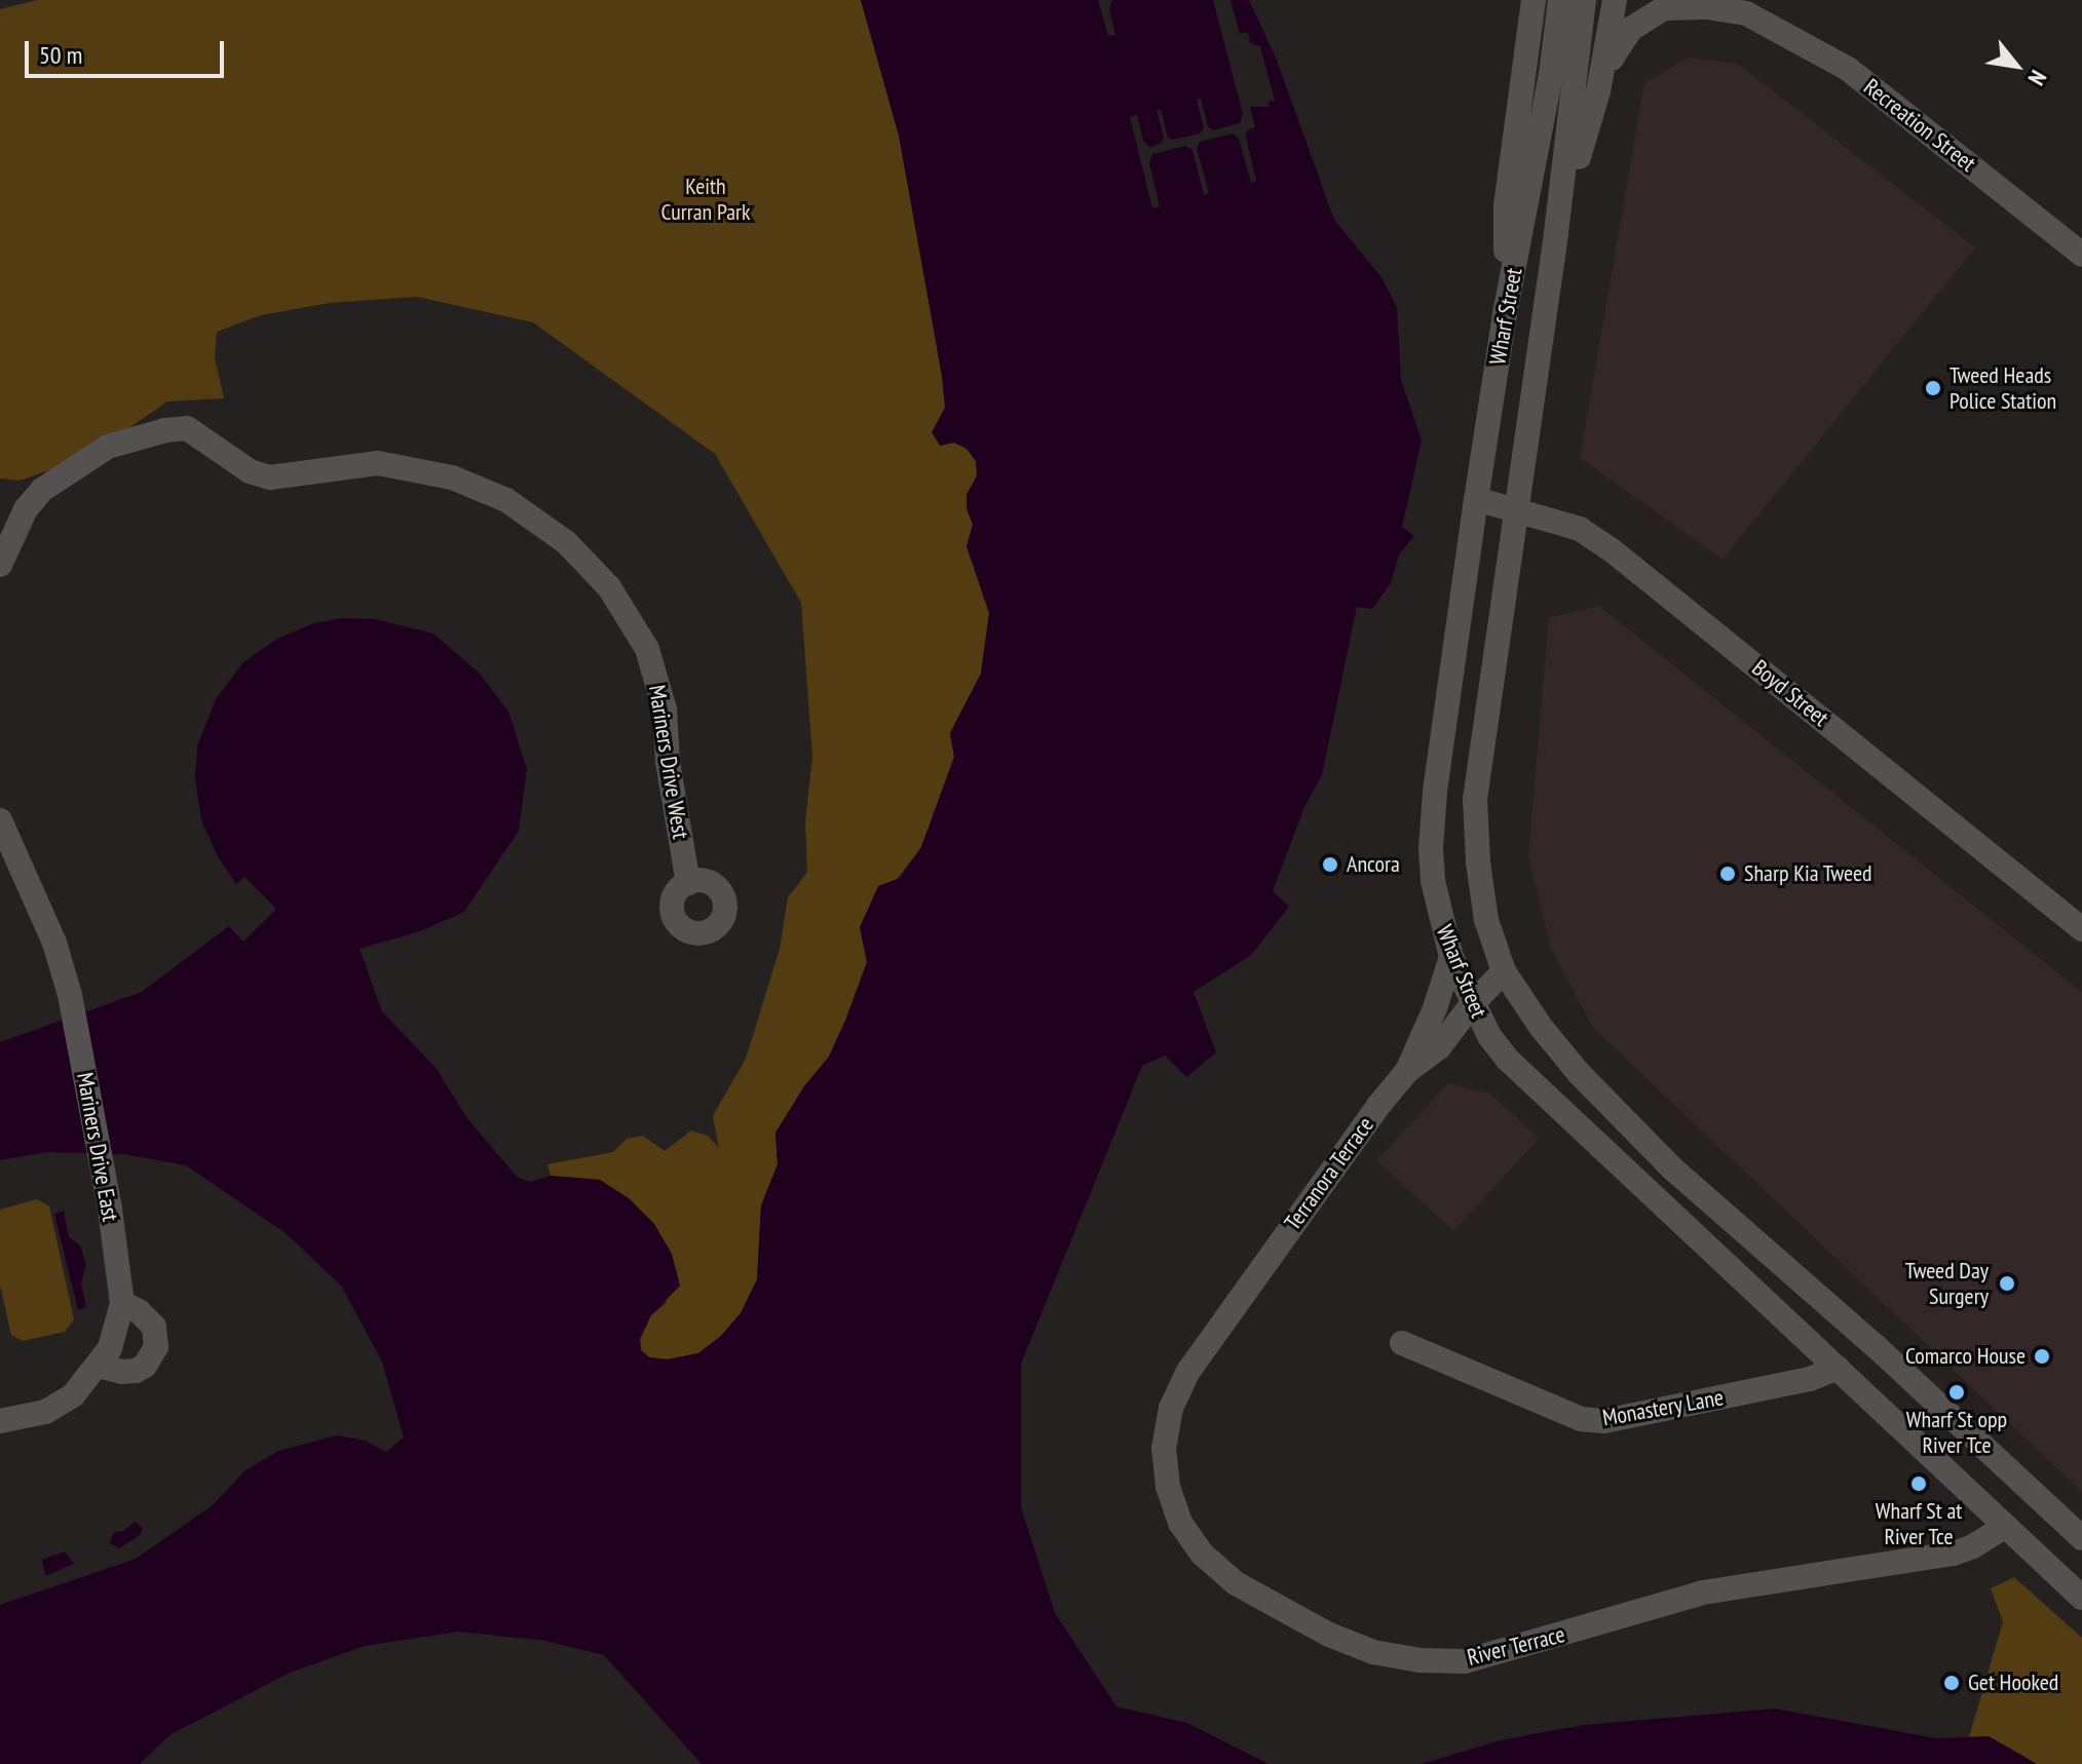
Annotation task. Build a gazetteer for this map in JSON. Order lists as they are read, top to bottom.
{
  "streets": {
    "street": [
      "Recreation Street",
      "Wharf Street",
      "Boyd Street",
      "Mariners Drive West",
      "Mariners Drive East",
      "Terranora Terrace",
      "Monastery Lane",
      "River Terrace"
    ]
  },
  "crossings": [
    ["Wharf Street", "Boyd Street"],
    ["Wharf Street", "Terranora Terrace"],
    ["Wharf Street", "Monastery Lane"],
    ["Wharf Street", "River Terrace"],
    ["Terranora Terrace", "River Terrace"]
  ],
  "parks": ["Keith Curran Park"],
  "places": [
    "Tweed Heads Police Station",
    "Ancora",
    "Sharp Kia Tweed",
    "Tweed Day Surgery",
    "Comarco House",
    "Wharf St opp River Tce",
    "Wharf St at River Tce",
    "Get Hooked"
  ],
  "scale_bar": "50 m",
  "north": "bottom right"
}
